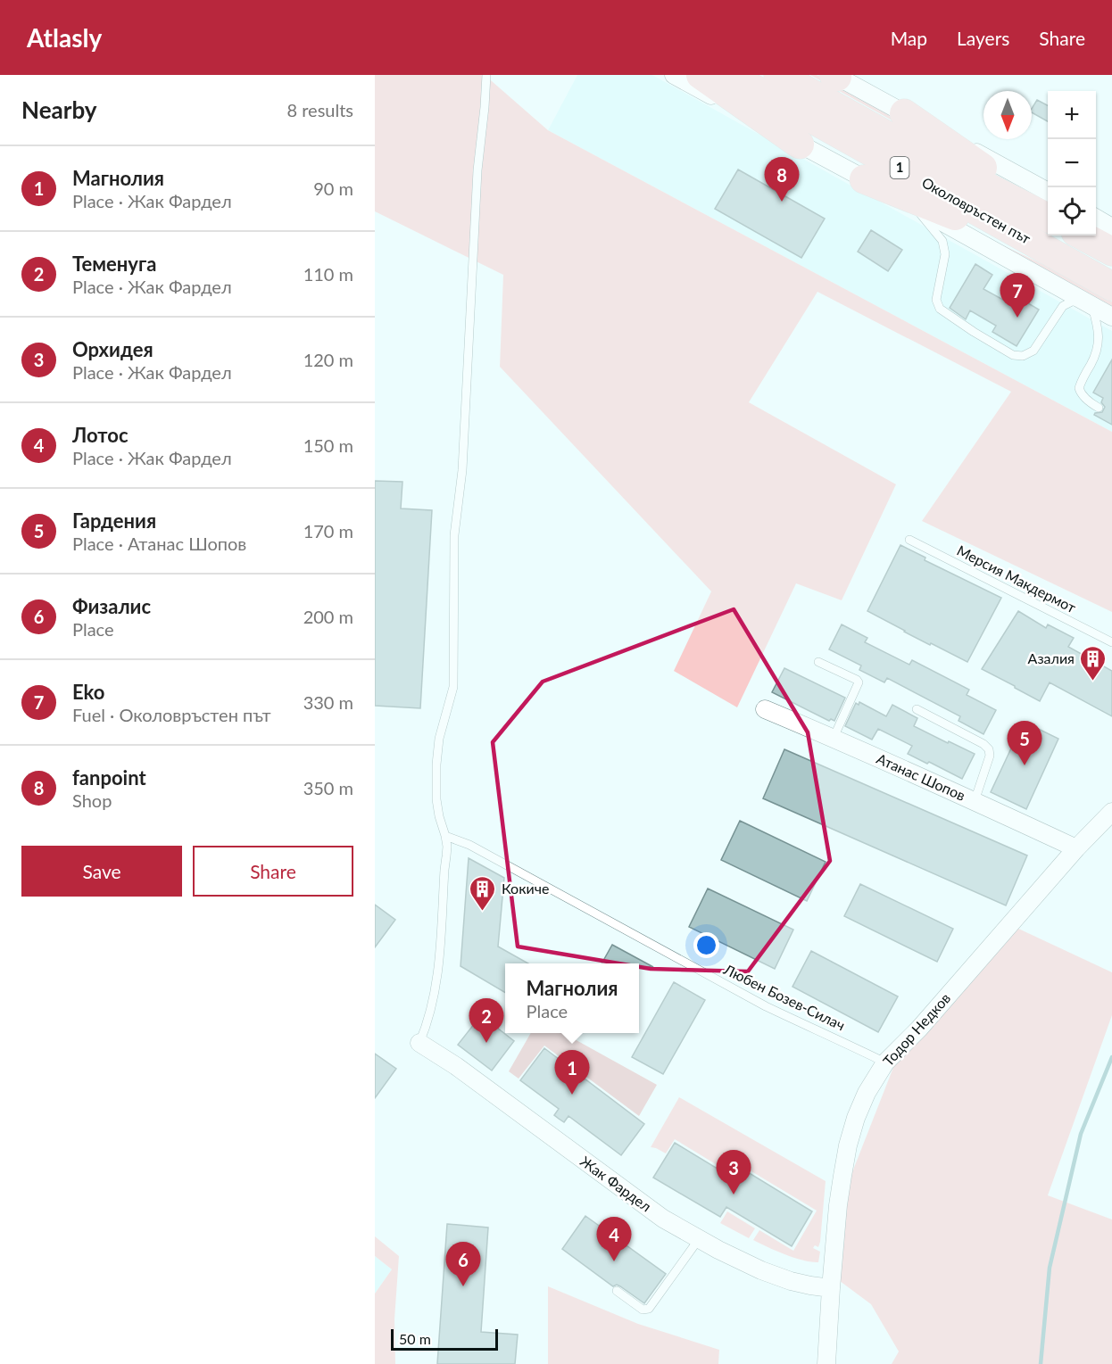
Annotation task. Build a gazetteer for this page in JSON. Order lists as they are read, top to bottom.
{
  "streets": {
    "highway": ["1", "Околовръстен път"],
    "street": ["Атанас Шопов", "Тодор Недков", "Жак Фардел"],
    "lane": ["Мерсия Макдермот", "Любен Бозев-Силач"]
  },
  "crossings": [
    ["Атанас Шопов", "Тодор Недков"],
    ["Любен Бозев-Силач", "Тодор Недков"],
    ["Тодор Недков", "Жак Фардел"]
  ],
  "places": {
    "building": ["Азалия", "Кокиче"]
  },
  "scale_bar": "50 m",
  "north": "bottom",
  "page": {
    "header": "Atlasly",
    "nav": ["Map", "Layers", "Share"],
    "heading": ["Nearby", "8 results"],
    "map_buttons": ["+", "−"],
    "list": [
      {
        "mark": "1",
        "name": "Магнолия",
        "note": "Place · Жак Фардел",
        "value": "90 m"
      },
      {
        "mark": "2",
        "name": "Теменуга",
        "note": "Place · Жак Фардел",
        "value": "110 m"
      },
      {
        "mark": "3",
        "name": "Орхидея",
        "note": "Place · Жак Фардел",
        "value": "120 m"
      },
      {
        "mark": "4",
        "name": "Лотос",
        "note": "Place · Жак Фардел",
        "value": "150 m"
      },
      {
        "mark": "5",
        "name": "Гардения",
        "note": "Place · Атанас Шопов",
        "value": "170 m"
      },
      {
        "mark": "6",
        "name": "Физалис",
        "note": "Place",
        "value": "200 m"
      },
      {
        "mark": "7",
        "name": "Eko",
        "note": "Fuel · Околовръстен път",
        "value": "330 m"
      },
      {
        "mark": "8",
        "name": "fanpoint",
        "note": "Shop",
        "value": "350 m"
      }
    ],
    "pins": [
      "8",
      "7",
      "5",
      "2",
      "1",
      "3",
      "4",
      "6"
    ],
    "buttons": ["Save", "Share"],
    "popup": ["Магнолия", "Place"],
    "scale": "50 m"
  }
}
